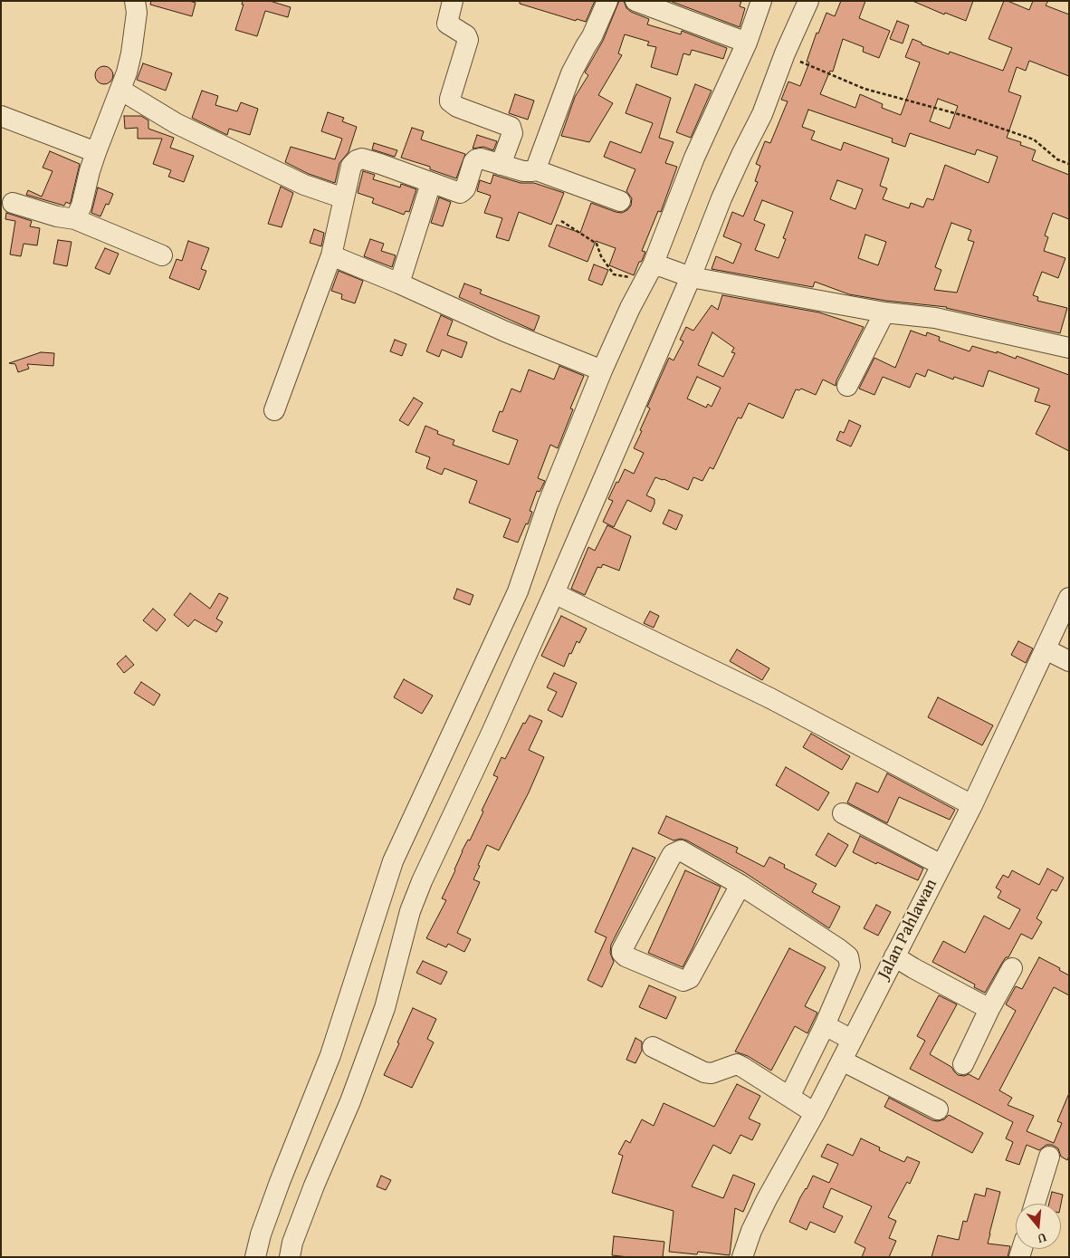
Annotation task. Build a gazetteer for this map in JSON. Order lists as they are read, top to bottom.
{
  "streets": {
    "street": ["Jalan Pahlawan"]
  },
  "north": "bottom"
}
